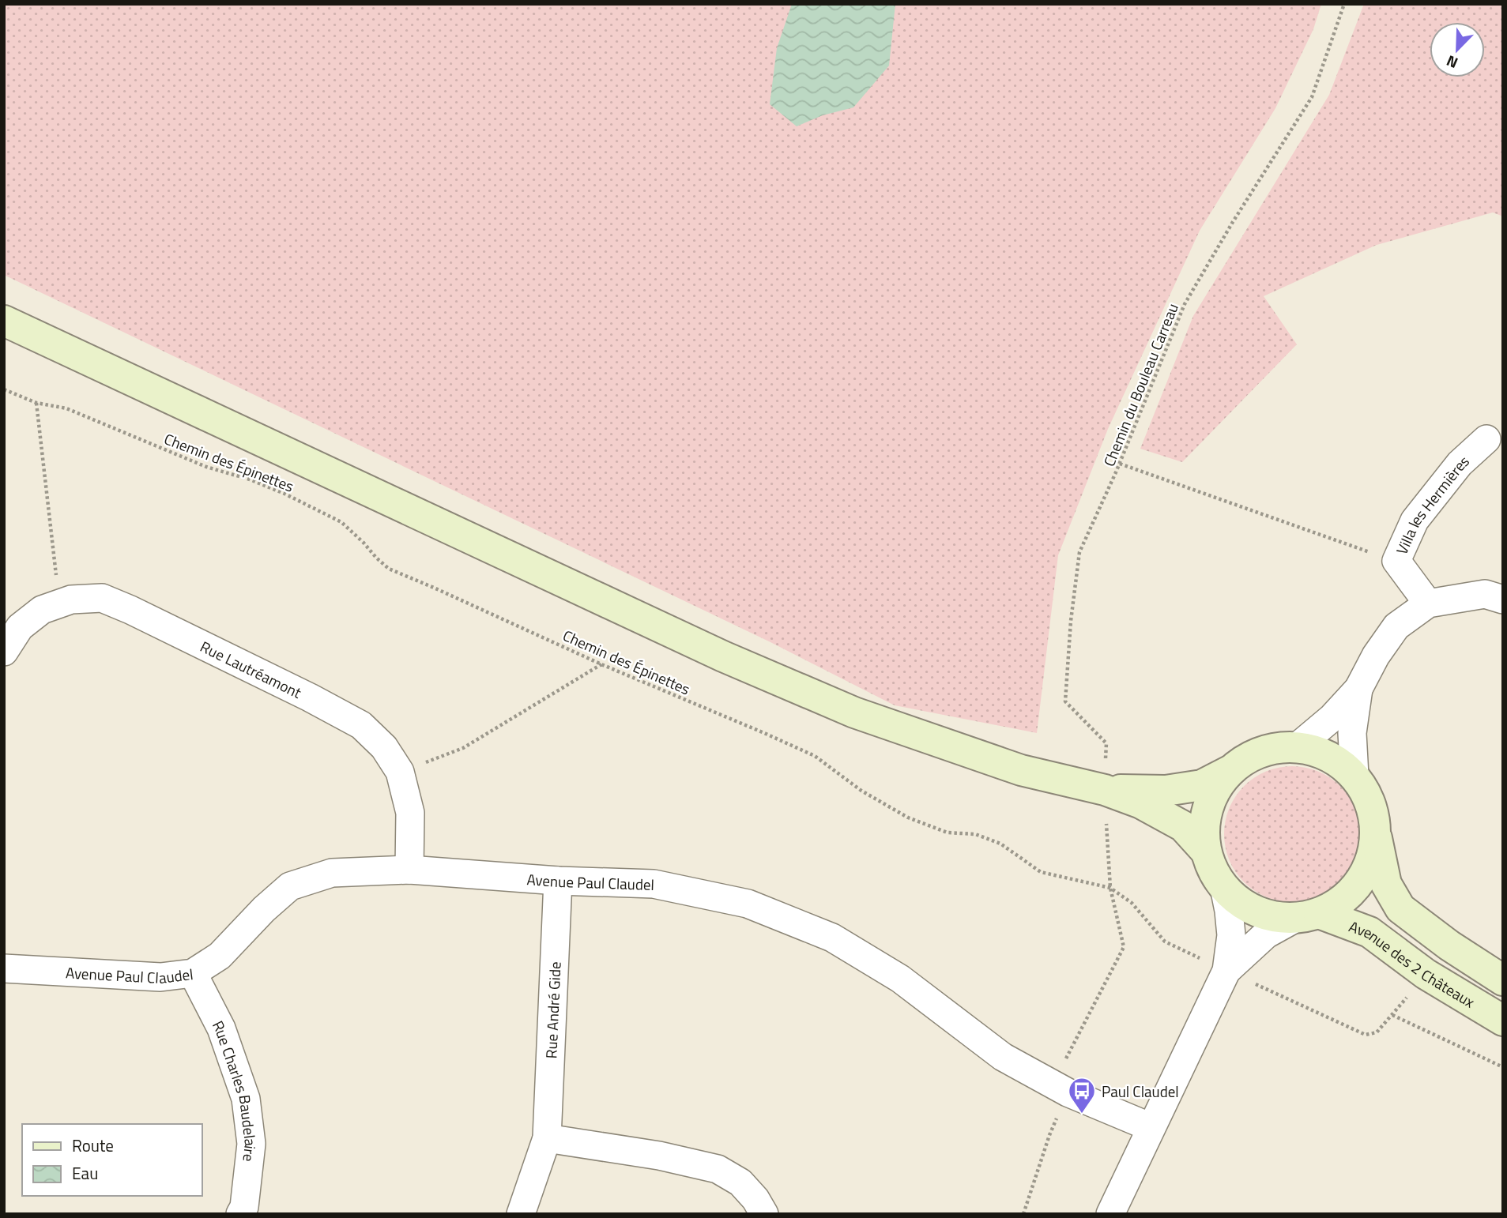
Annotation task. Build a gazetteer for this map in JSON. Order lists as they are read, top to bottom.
{
  "streets": {
    "main road": ["Avenue des 2 Châteaux"],
    "street": [
      "Villa les Hermières",
      "Rue Lautréamont",
      "Avenue Paul Claudel",
      "Rue André Gide",
      "Rue Charles Baudelaire"
    ],
    "path": ["Chemin du Bouleau Carreau", "Chemin des Épinettes"]
  },
  "crossings": [
    ["Chemin du Bouleau Carreau", "Chemin des Épinettes"],
    ["Chemin du Bouleau Carreau", "Avenue Paul Claudel"],
    ["Chemin des Épinettes", "Avenue des 2 Châteaux"],
    ["Rue Lautréamont", "Avenue Paul Claudel"],
    ["Avenue Paul Claudel", "Rue André Gide"],
    ["Avenue Paul Claudel", "Rue Charles Baudelaire"]
  ],
  "places": {
    "bus stop": ["Paul Claudel"]
  },
  "legend": ["Route", "Eau"],
  "north": "bottom left"
}
